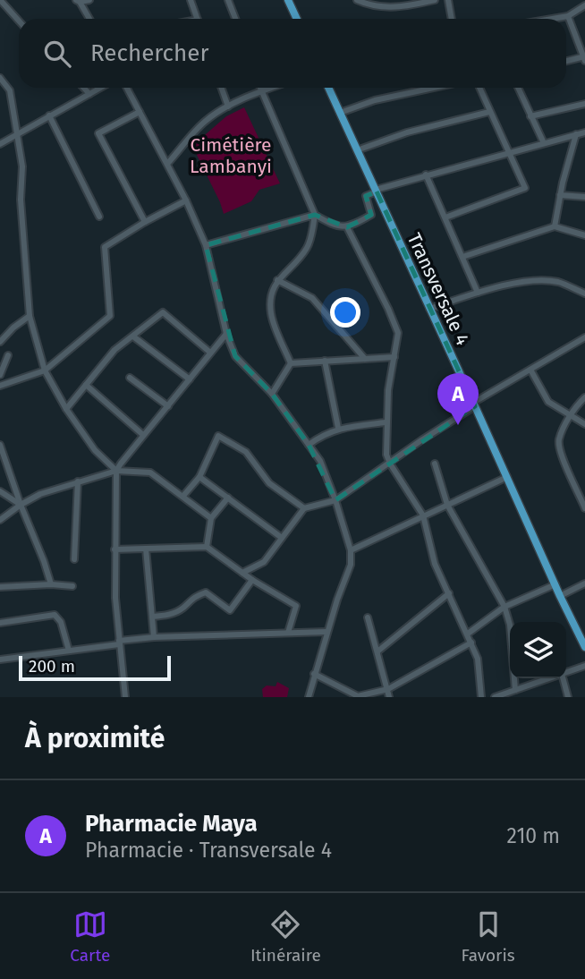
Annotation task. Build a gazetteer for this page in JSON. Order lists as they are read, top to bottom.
{
  "streets": {
    "main road": ["Transversale 4"]
  },
  "parks": ["Cimétière Lambanyi"],
  "scale_bar": "200 m",
  "page": {
    "search": "Rechercher",
    "pins": "A",
    "scale": "200 m",
    "heading": "À proximité",
    "list": [
      {
        "mark": "A",
        "name": "Pharmacie Maya",
        "note": "Pharmacie · Transversale 4",
        "value": "210 m"
      }
    ],
    "nav": ["Carte", "Itinéraire", "Favoris"]
  }
}
